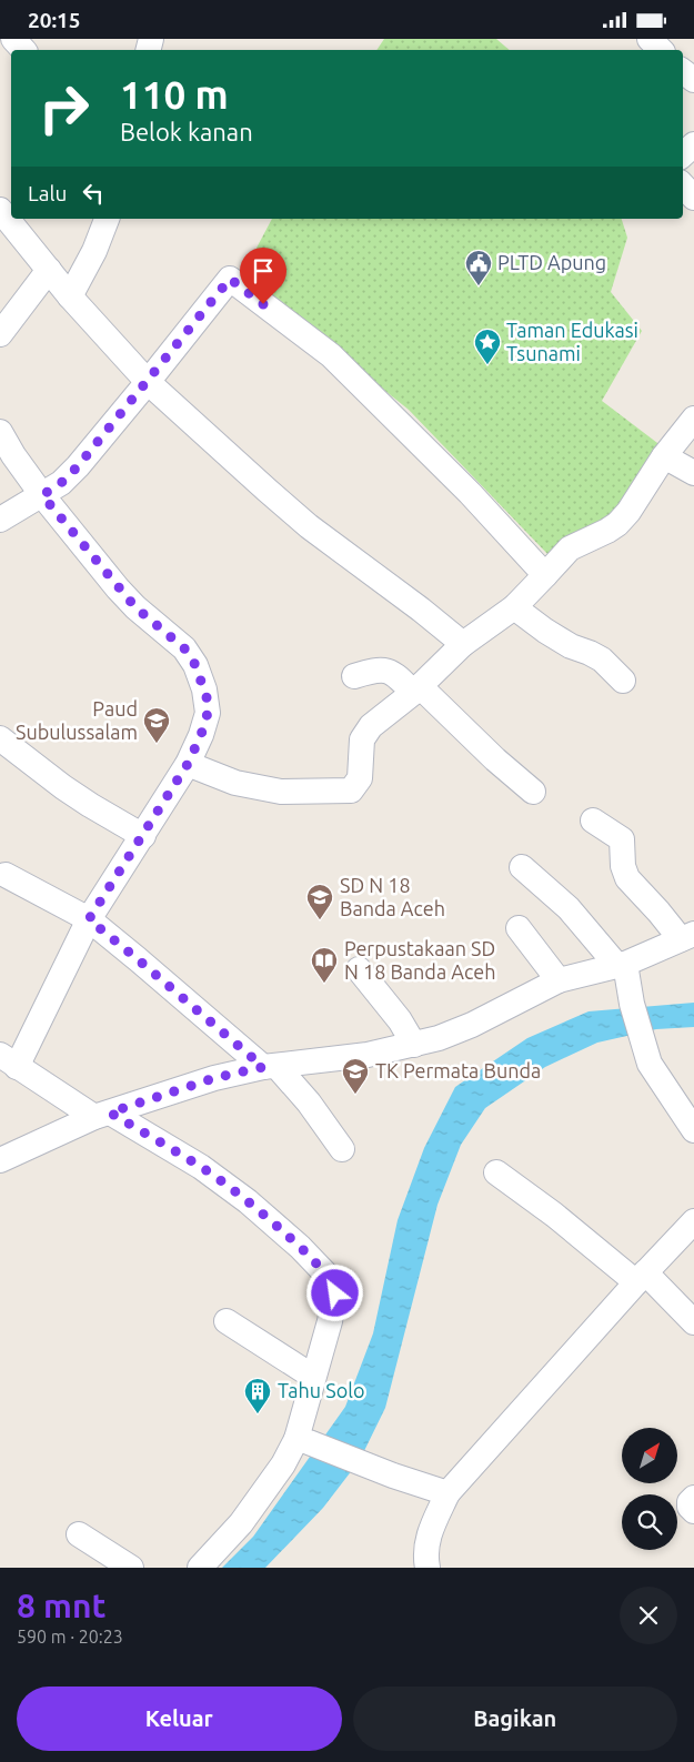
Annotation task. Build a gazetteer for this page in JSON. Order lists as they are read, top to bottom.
{
  "places": {
    "public building": ["PLTD Apung"],
    "place": ["Taman Edukasi Tsunami"],
    "school or university": ["Paud Subulussalam", "SD N 18 Banda Aceh", "TK Permata Bunda"],
    "library": ["Perpustakaan SD N 18 Banda Aceh"],
    "building": ["Tahu Solo"]
  },
  "north": "top right",
  "page": {
    "status": "20:15",
    "turn": ["110 m", "Belok kanan"],
    "then": "Lalu",
    "heading": ["8 mnt", "590 m · 20:23"],
    "buttons": ["Keluar", "Bagikan"]
  }
}
